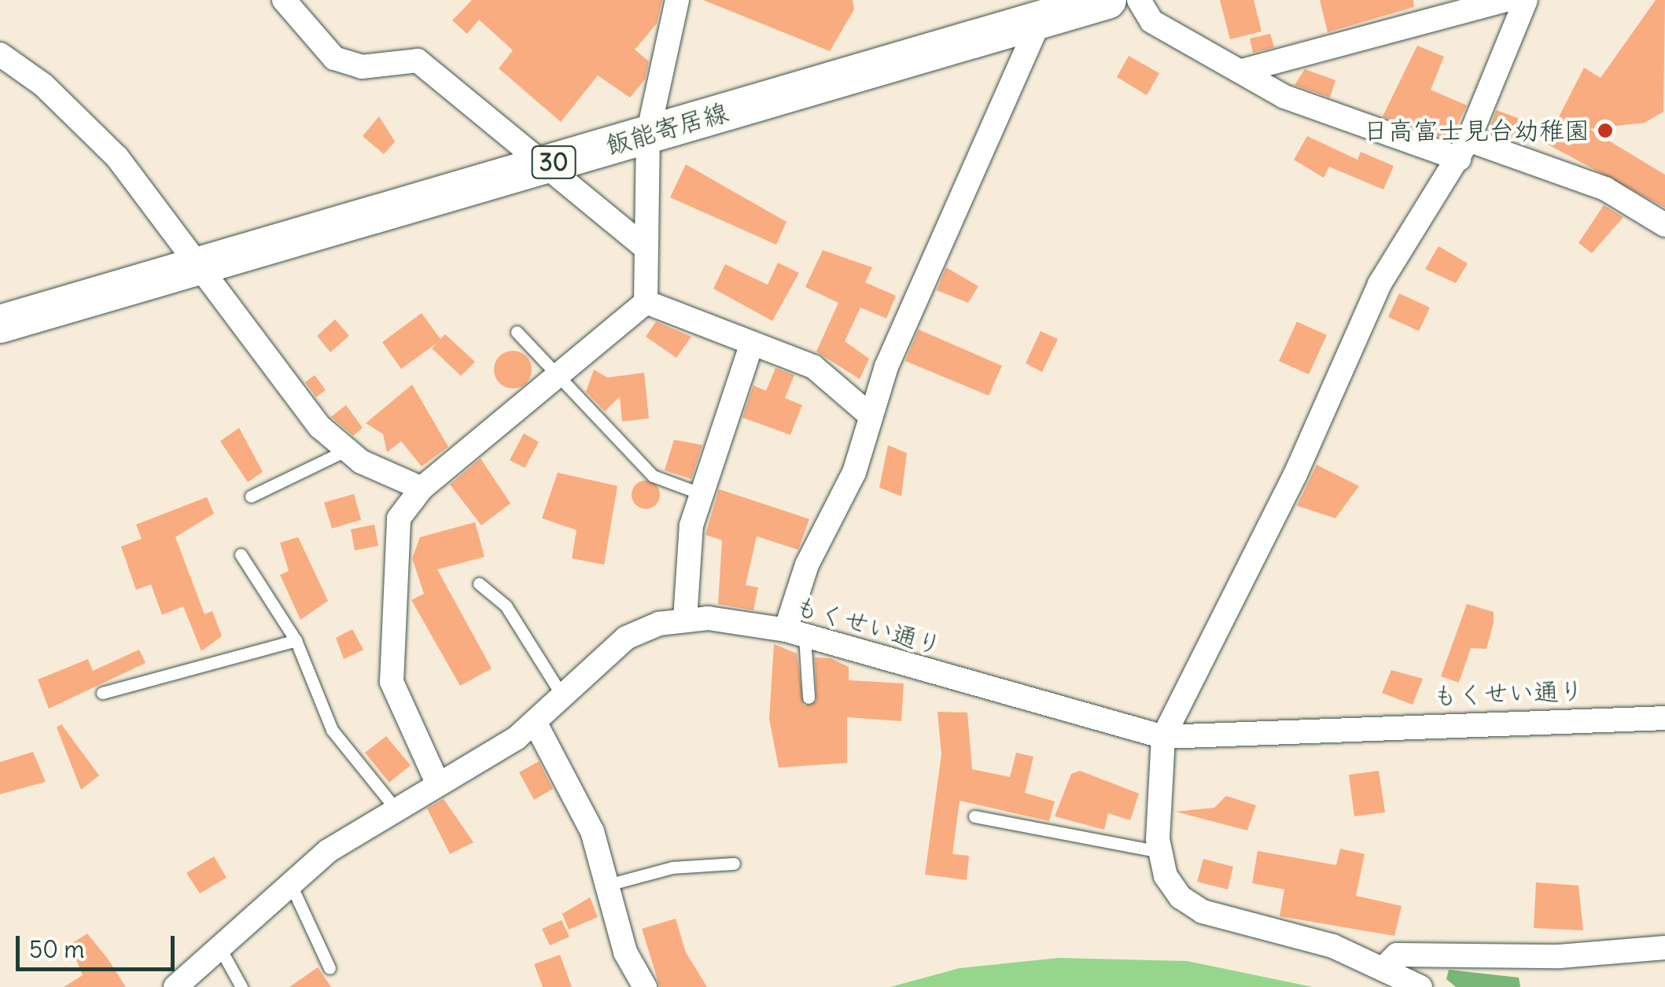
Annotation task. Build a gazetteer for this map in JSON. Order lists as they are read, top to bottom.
{
  "streets": {
    "main road": ["飯能寄居線", "30"],
    "street": ["もくせい通り"]
  },
  "places": ["日高富士見台幼稚園"],
  "scale_bar": "50 m"
}
